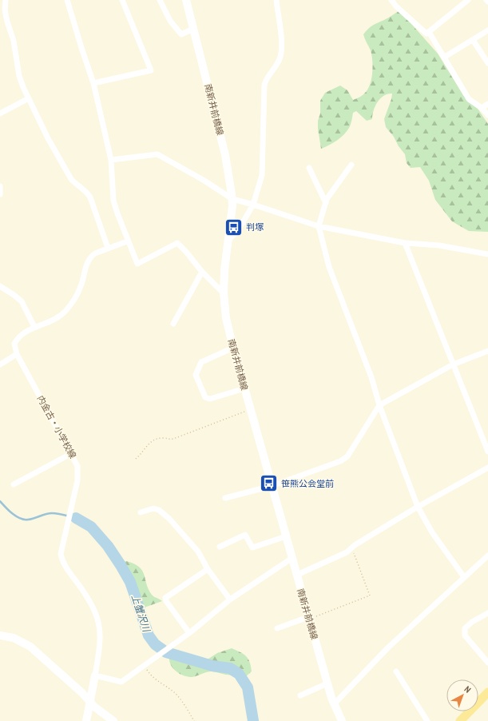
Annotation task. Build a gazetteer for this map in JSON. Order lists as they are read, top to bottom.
{
  "streets": {
    "main road": ["南新井前橋線", "内金古・小学校線"]
  },
  "water": ["上蟹沢川"],
  "places": {
    "bus stop": ["判塚", "笹熊公会堂前"]
  },
  "north": "top right"
}
